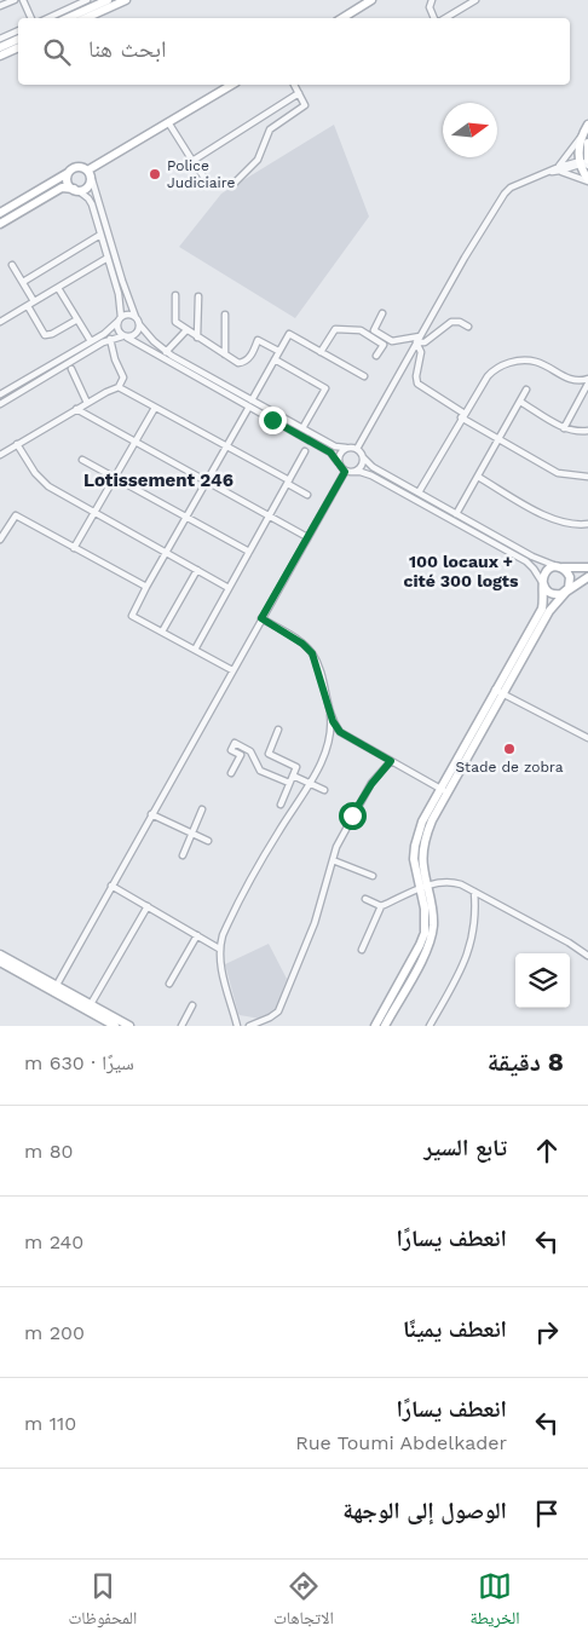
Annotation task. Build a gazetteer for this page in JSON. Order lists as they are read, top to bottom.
{
  "districts": ["Lotissement 246", "100 locaux + cité 300 logts"],
  "places": ["Police Judiciaire", "Stade de zobra"],
  "north": "right",
  "page": {
    "search": "ابحث هنا",
    "heading": ["8 دقيقة", "سيرًا · 630 m"],
    "list": [
      ["تابع السير", "80 m"],
      ["انعطف يسارًا", "240 m"],
      ["انعطف يمينًا", "200 m"],
      ["انعطف يسارًا", "Rue Toumi Abdelkader", "110 m"],
      "الوصول إلى الوجهة"
    ],
    "nav": ["الخريطة", "الاتجاهات", "المحفوظات"]
  }
}
